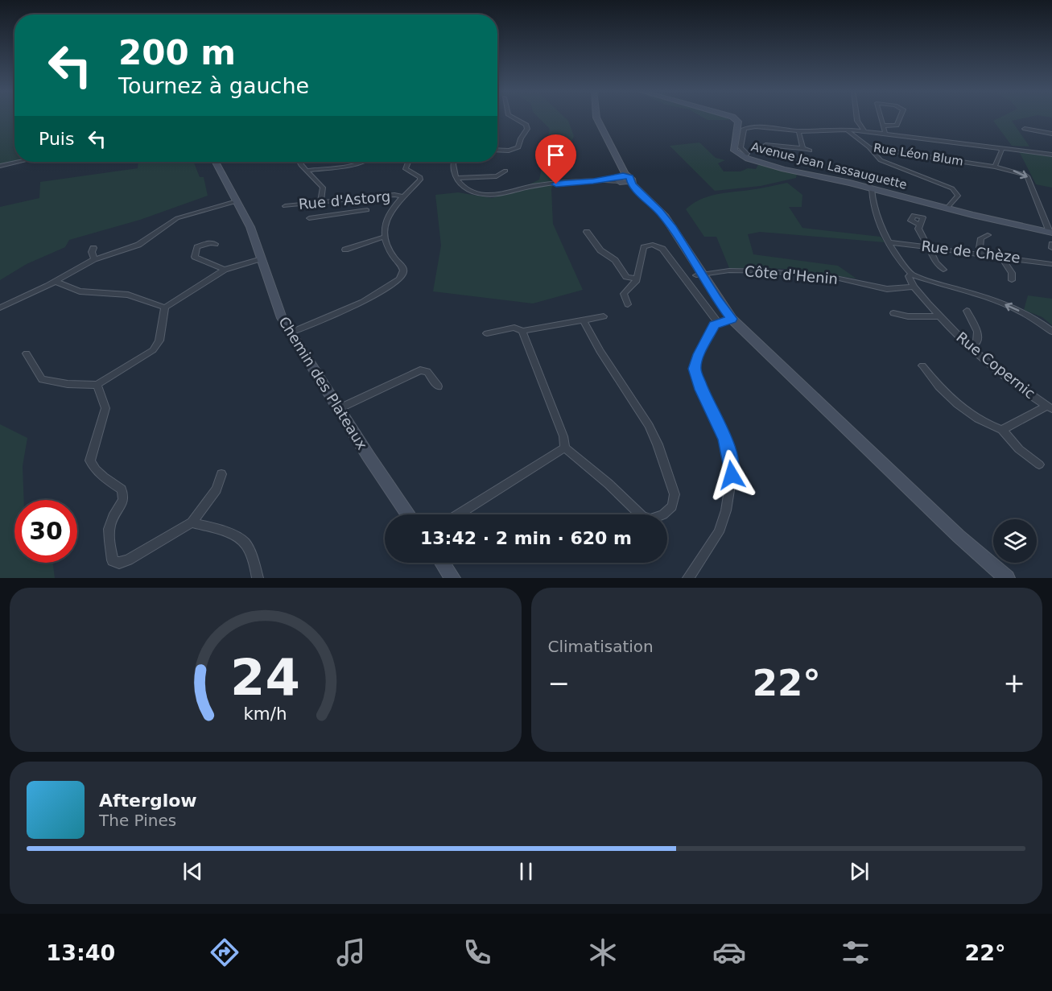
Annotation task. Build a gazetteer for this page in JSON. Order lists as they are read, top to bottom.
{
  "streets": {
    "street": [
      "Rue Léon Blum",
      "Avenue Jean Lassauguette",
      "Rue d'Astorg",
      "Rue de Chèze",
      "Côte d'Henin",
      "Rue Copernic",
      "Chemin des Plateaux"
    ]
  },
  "crossings": [
    ["Rue Léon Blum", "Avenue Jean Lassauguette"],
    ["Côte d'Henin", "Rue Copernic"]
  ],
  "page": {
    "turn": ["200 m", "Tournez à gauche"],
    "then": "Puis",
    "limit": "30",
    "trip": "13:42 · 2 min · 620 m",
    "tile": "Climatisation",
    "heat": ["−", "22°", "+"],
    "song": ["Afterglow", "The Pines"],
    "tabs": ["13:40", "22°"],
    "gauge": ["24", "km/h"]
  }
}
